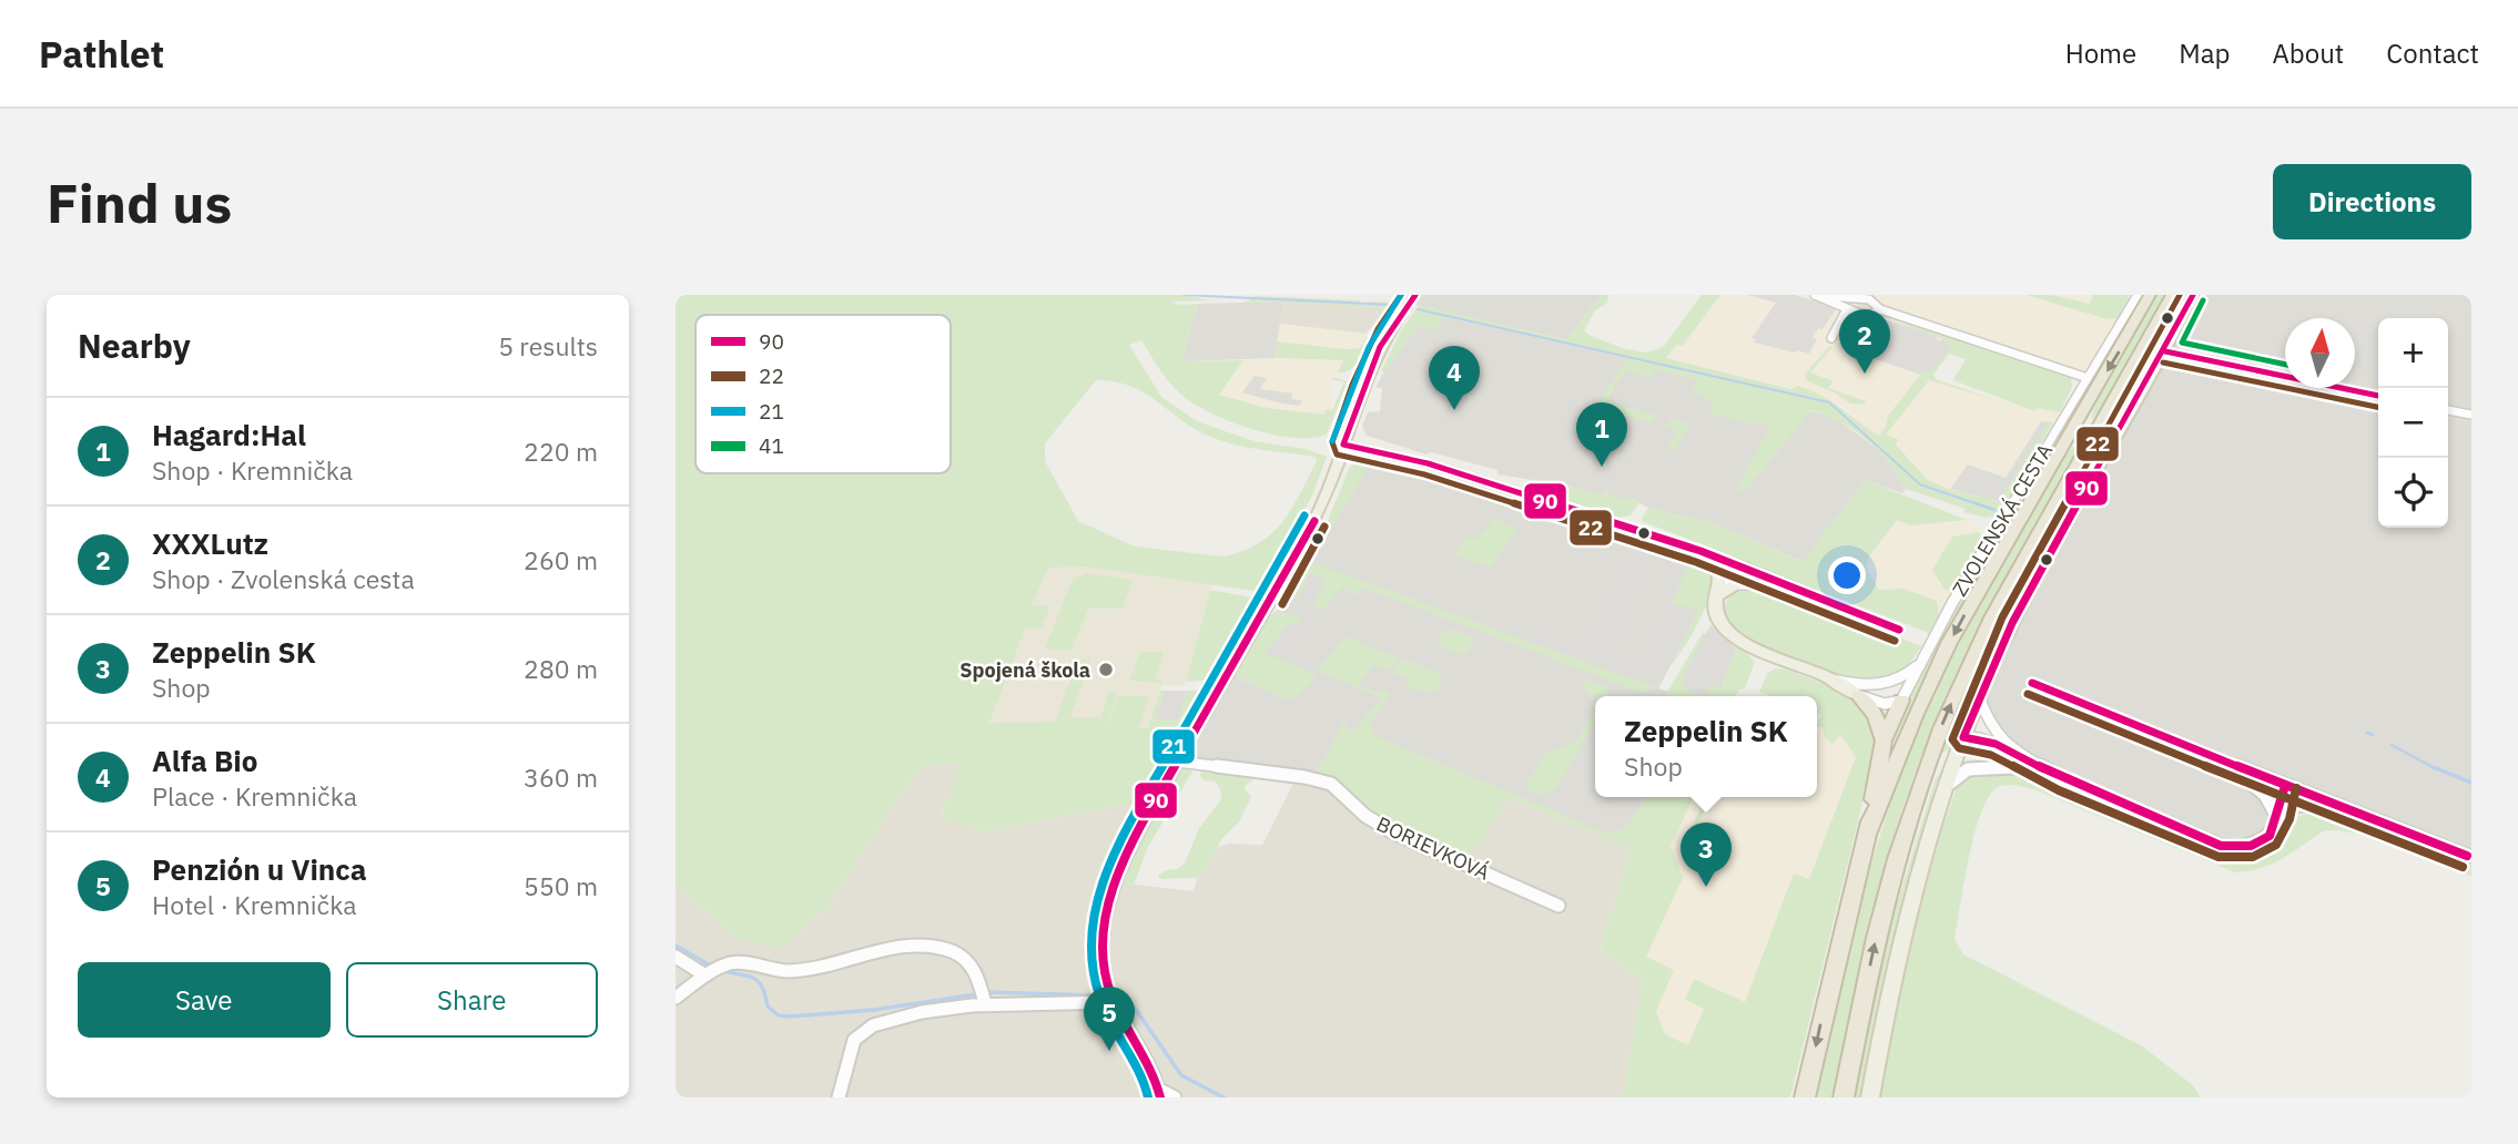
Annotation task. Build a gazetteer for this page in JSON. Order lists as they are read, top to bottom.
{
  "streets": {
    "main road": ["ZVOLENSKÁ CESTA"],
    "street": ["BORIEVKOVÁ"]
  },
  "places": ["Spojená škola"],
  "lines": [
    "transit line 90",
    "transit line 22",
    "transit line 21",
    "transit line 41"
  ],
  "legend": [
    "90",
    "22",
    "21",
    "41"
  ],
  "north": "top",
  "page": {
    "header": "Pathlet",
    "nav": [
      "Home",
      "Map",
      "About",
      "Contact"
    ],
    "buttons": [
      "Directions",
      ["Save", "Share"]
    ],
    "title": "Find us",
    "heading": ["Nearby", "5 results"],
    "pins": [
      "2",
      "4",
      "1",
      "3",
      "5"
    ],
    "map_buttons": ["+", "−"],
    "list": [
      {
        "mark": "1",
        "name": "Hagard:Hal",
        "note": "Shop · Kremnička",
        "value": "220 m"
      },
      {
        "mark": "2",
        "name": "XXXLutz",
        "note": "Shop · Zvolenská cesta",
        "value": "260 m"
      },
      {
        "mark": "3",
        "name": "Zeppelin SK",
        "note": "Shop",
        "value": "280 m"
      },
      {
        "mark": "4",
        "name": "Alfa Bio",
        "note": "Place · Kremnička",
        "value": "360 m"
      },
      {
        "mark": "5",
        "name": "Penzión u Vinca",
        "note": "Hotel · Kremnička",
        "value": "550 m"
      }
    ],
    "popup": ["Zeppelin SK", "Shop"]
  }
}
